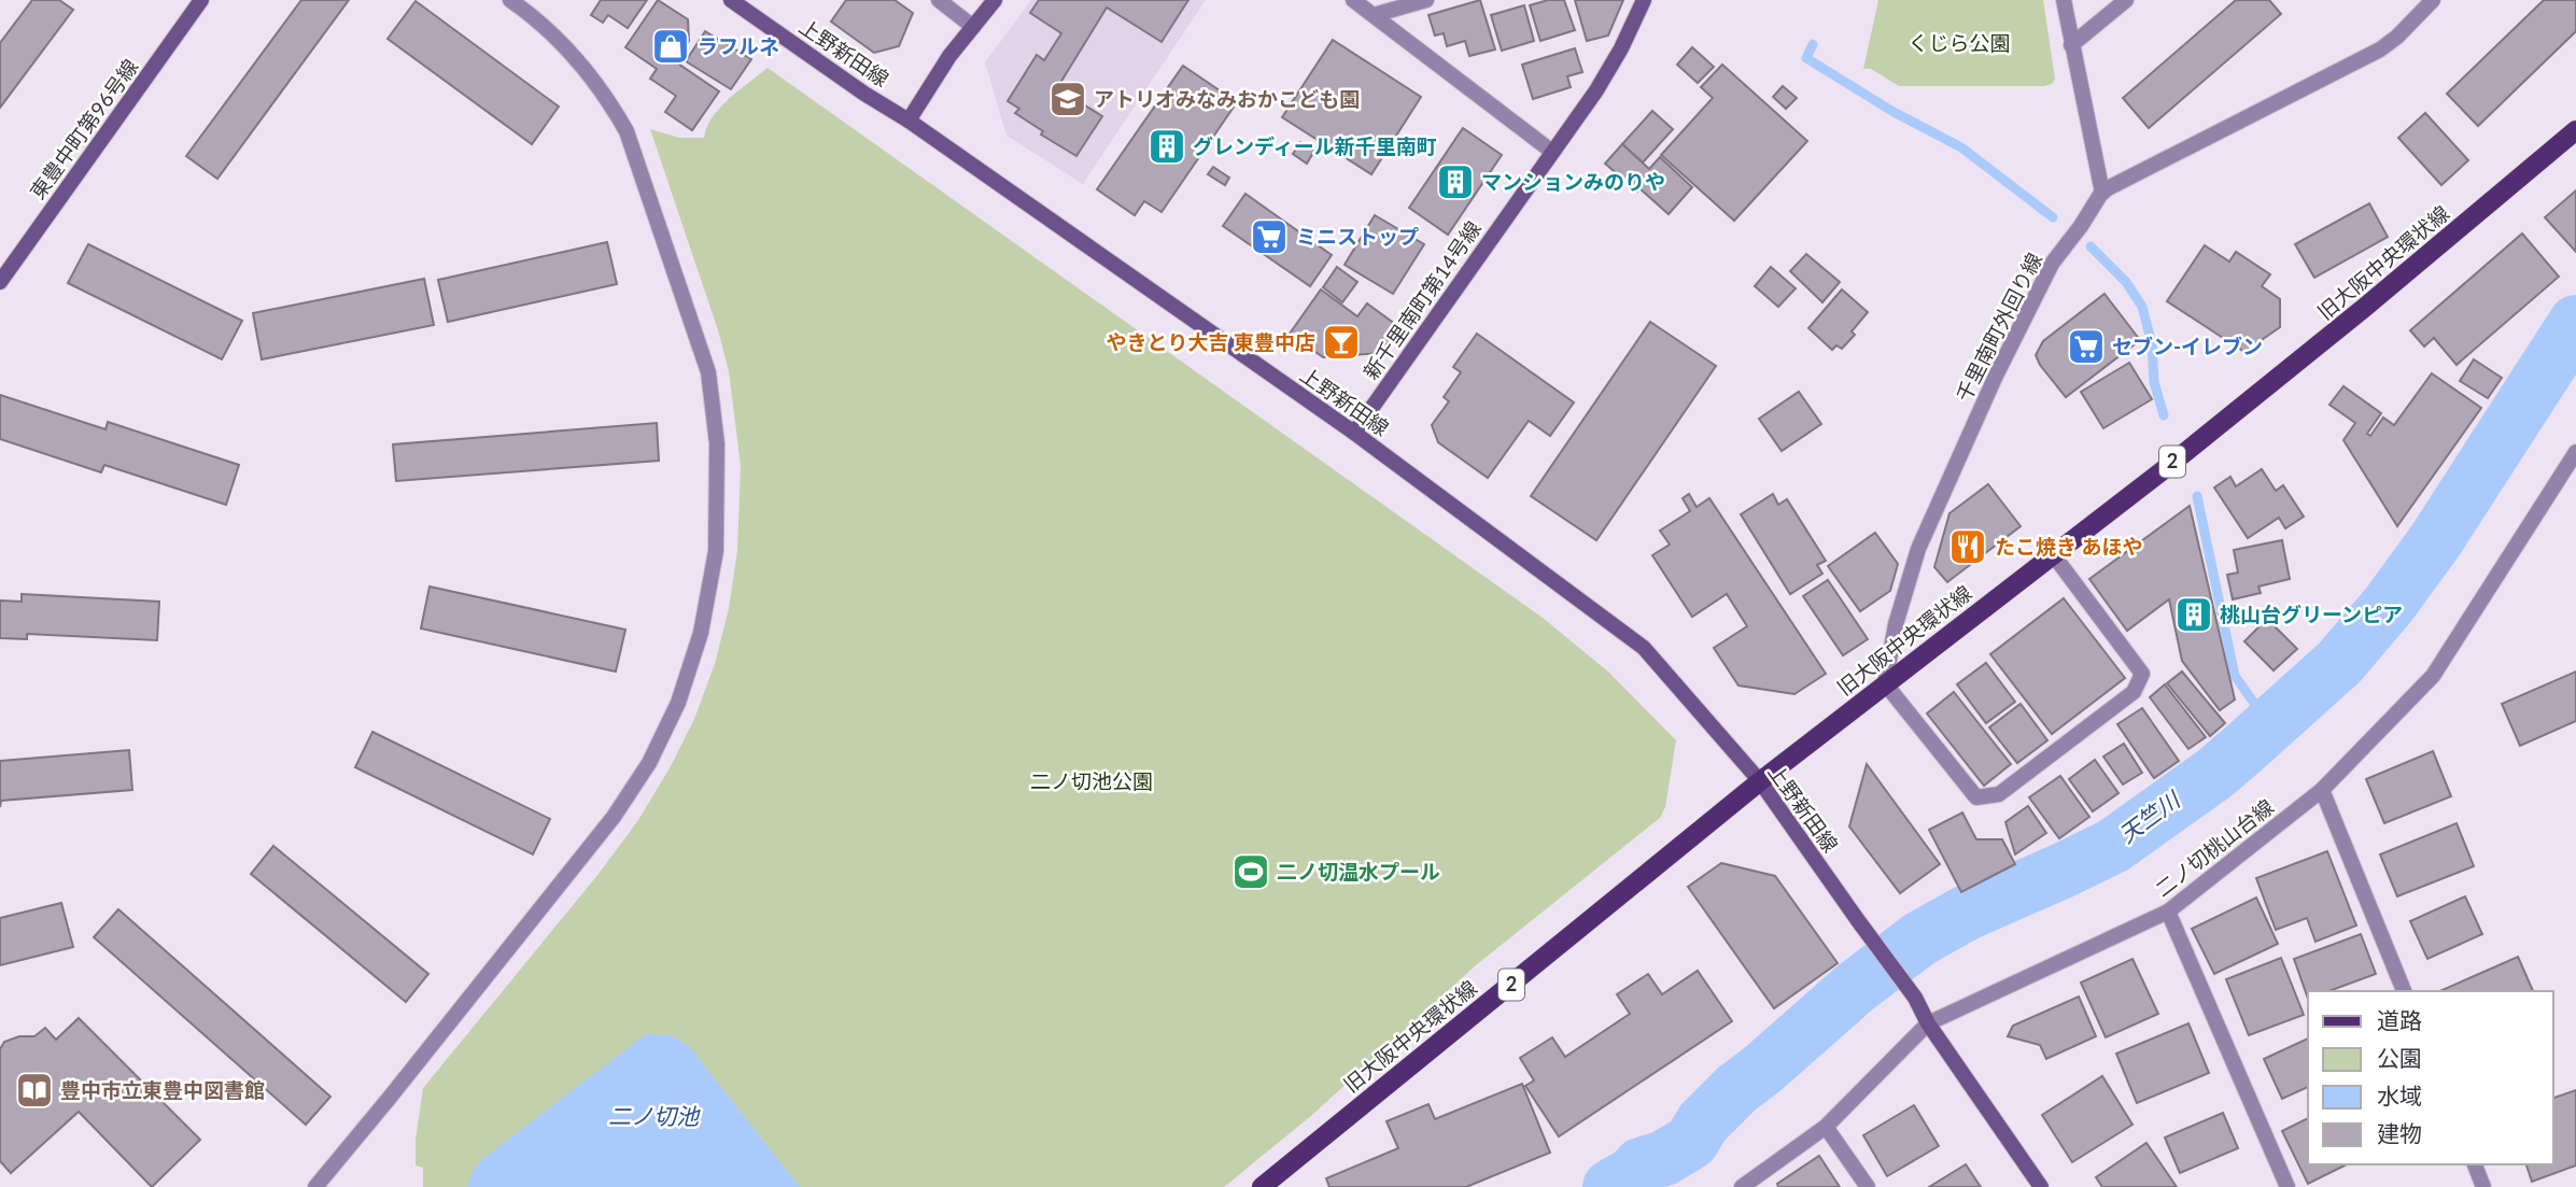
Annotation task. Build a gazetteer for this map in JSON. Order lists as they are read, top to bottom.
{
  "streets": {
    "main road": ["旧大阪中央環状線", "2"],
    "street": [
      "上野新田線",
      "東豊中町第96号線",
      "新千里南町第14号線",
      "千里南町外回り線",
      "二ノ切桃山台線"
    ]
  },
  "crossings": [
    ["上野新田線", "旧大阪中央環状線"],
    ["上野新田線", "新千里南町第14号線"],
    ["上野新田線", "二ノ切桃山台線"],
    ["旧大阪中央環状線", "千里南町外回り線"]
  ],
  "water": ["天竺川", "二ノ切池"],
  "parks": ["くじら公園", "二ノ切池公園"],
  "places": {
    "shop": ["ラフルネ"],
    "school or university": ["アトリオみなみおかこども園"],
    "building": ["グレンディール新千里南町", "マンションみのりや", "桃山台グリーンピア"],
    "supermarket": ["ミニストップ", "セブン-イレブン"],
    "bar": ["やきとり大吉 東豊中店"],
    "restaurant": ["たこ焼き あほや"],
    "sports": ["二ノ切温水プール"],
    "library": ["豊中市立東豊中図書館"]
  },
  "legend": [
    "道路",
    "公園",
    "水域",
    "建物"
  ]
}
